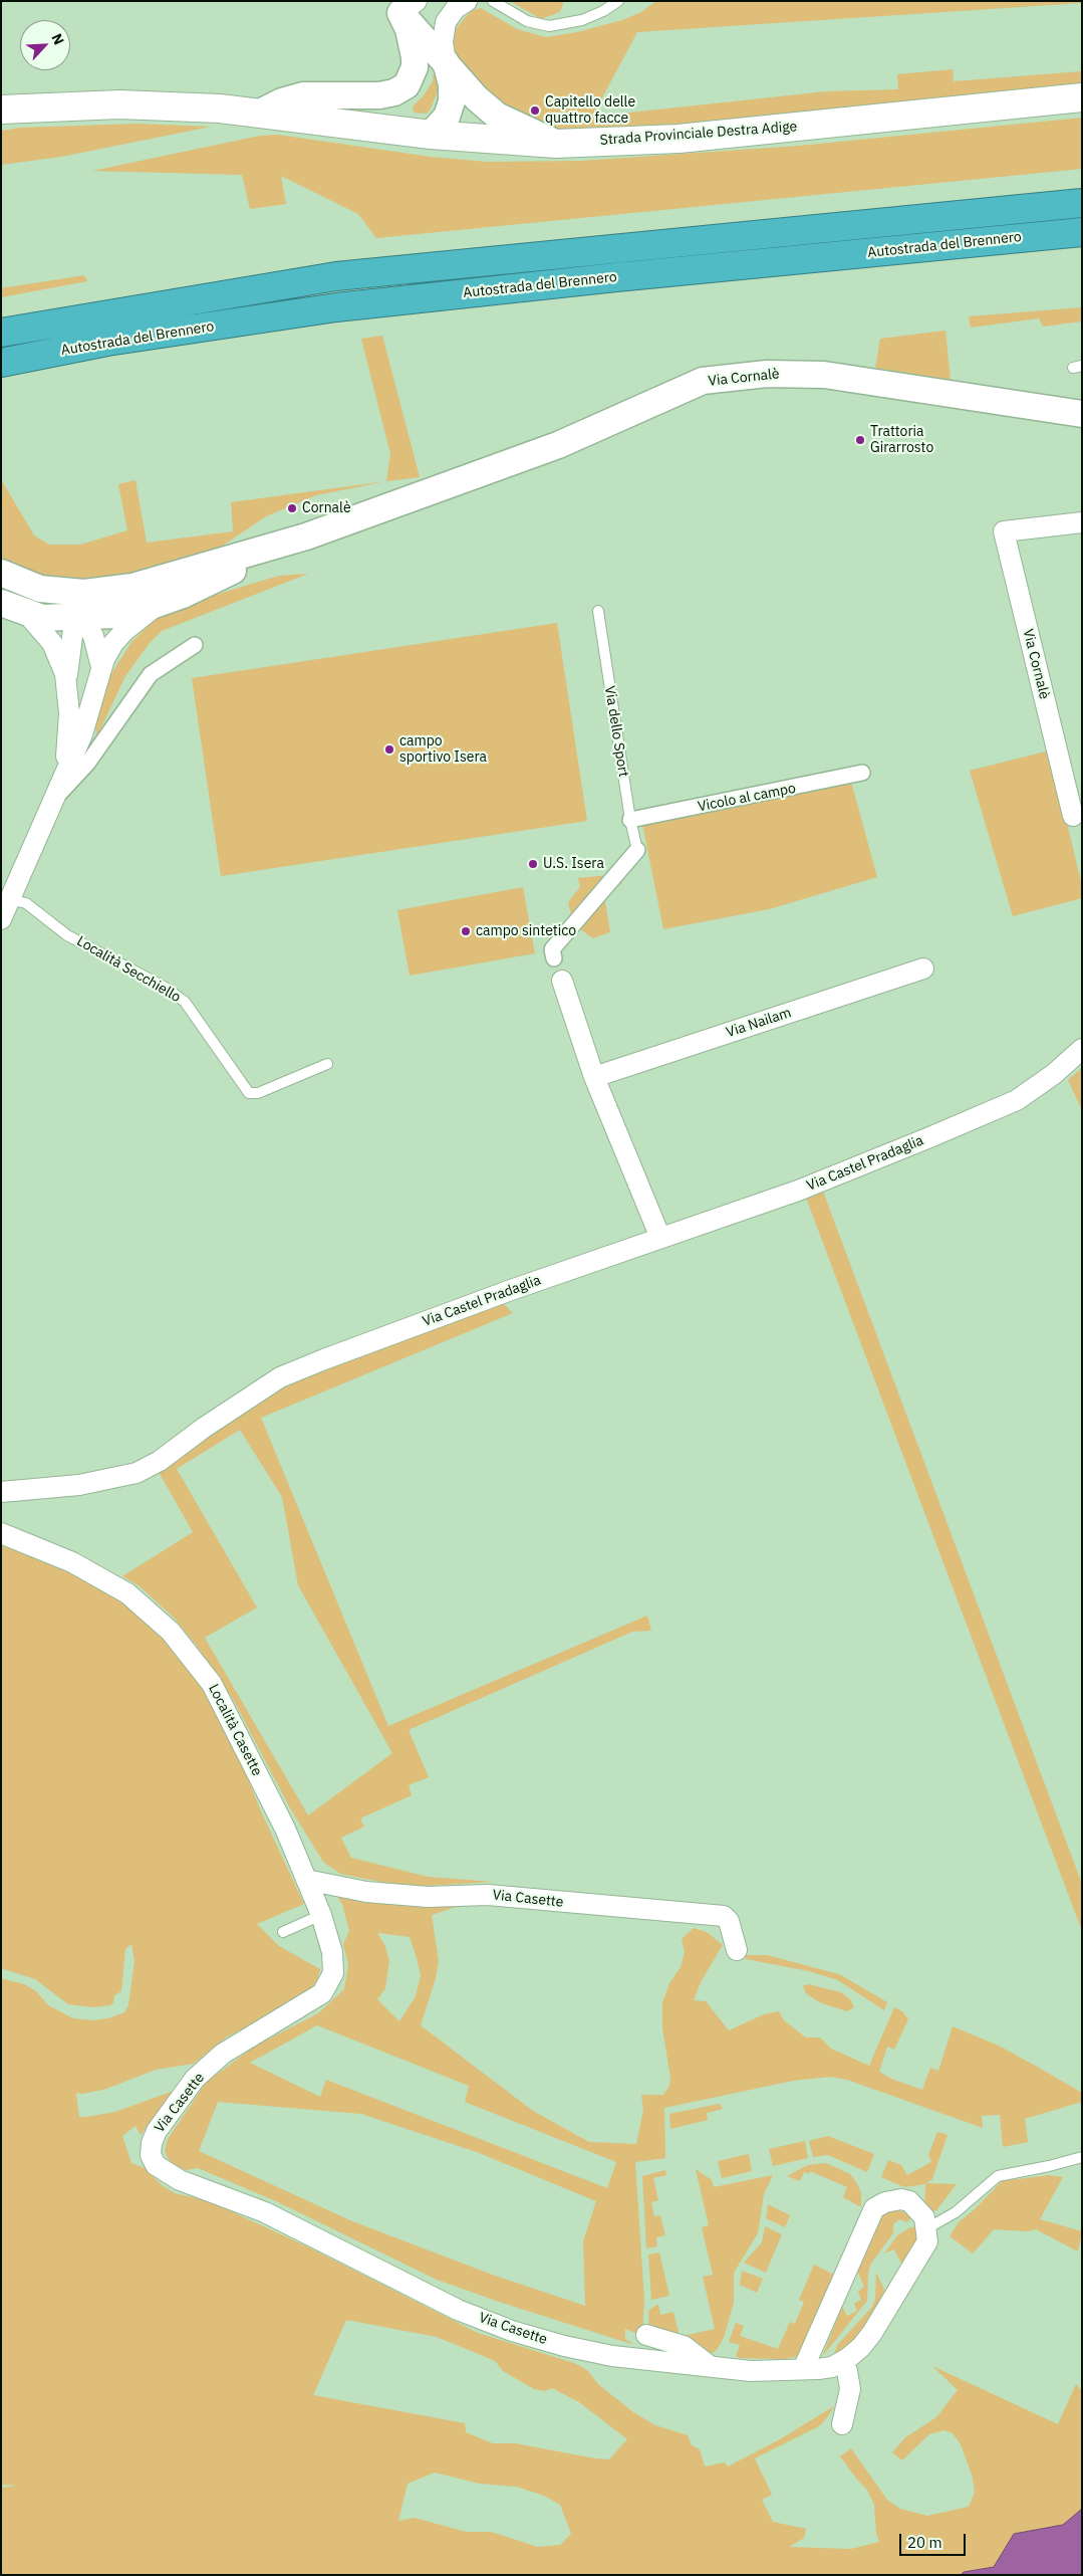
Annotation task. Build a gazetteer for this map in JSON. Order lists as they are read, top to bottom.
{
  "streets": {
    "highway": ["Autostrada del Brennero"],
    "main road": ["Strada Provinciale Destra Adige"],
    "street": [
      "Via Cornalè",
      "Vicolo al campo",
      "Via Nailam",
      "Via Castel Pradaglia",
      "Località Casette",
      "Via Casette"
    ],
    "lane": ["Via dello Sport", "Località Secchiello"]
  },
  "crossings": [
    ["Via dello Sport", "Vicolo al campo"],
    ["Località Casette", "Via Casette"]
  ],
  "places": [
    "Capitello delle quattro facce",
    "Trattoria Girarrosto",
    "Cornalè",
    "campo sportivo Isera",
    "U.S. Isera",
    "campo sintetico"
  ],
  "scale_bar": "20 m",
  "north": "top right"
}
